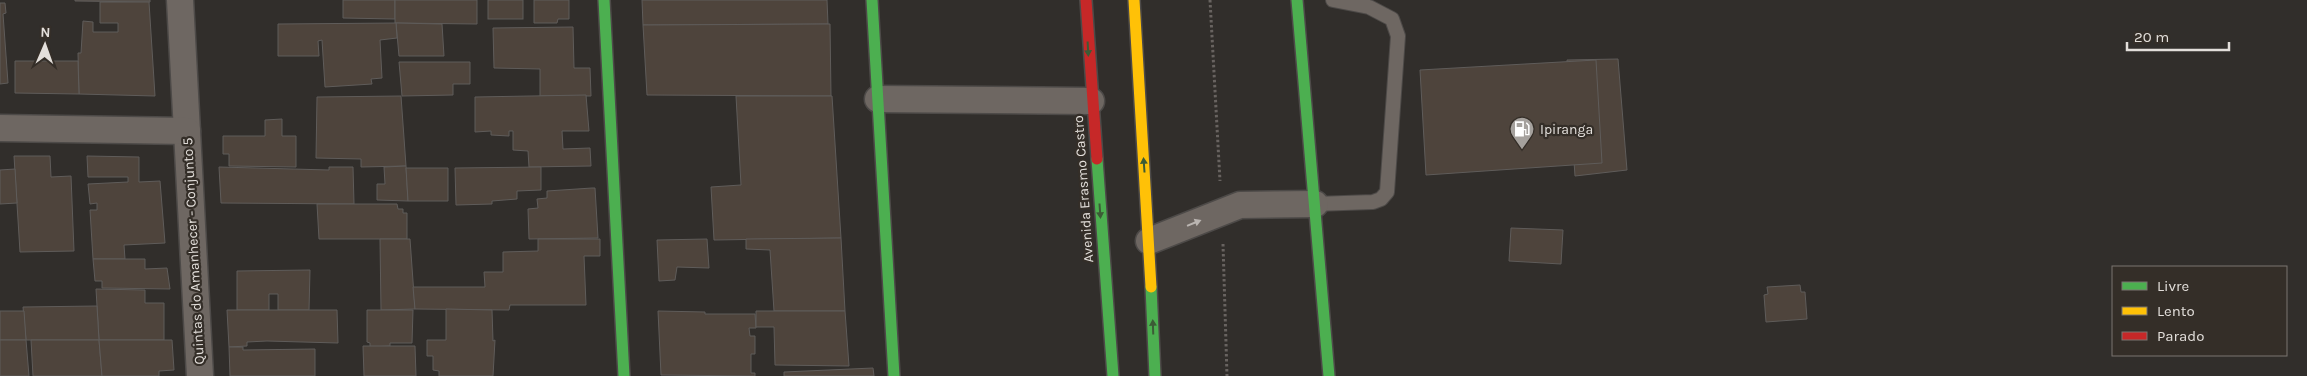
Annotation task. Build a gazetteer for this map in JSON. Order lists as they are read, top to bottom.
{
  "streets": {
    "street": ["Avenida Erasmo Castro", "Quintas do Amanhecer - Conjunto 5"]
  },
  "places": {
    "fuel station": ["Ipiranga"]
  },
  "legend": ["Livre", "Lento", "Parado"],
  "scale_bar": "20 m",
  "north": "top"
}
